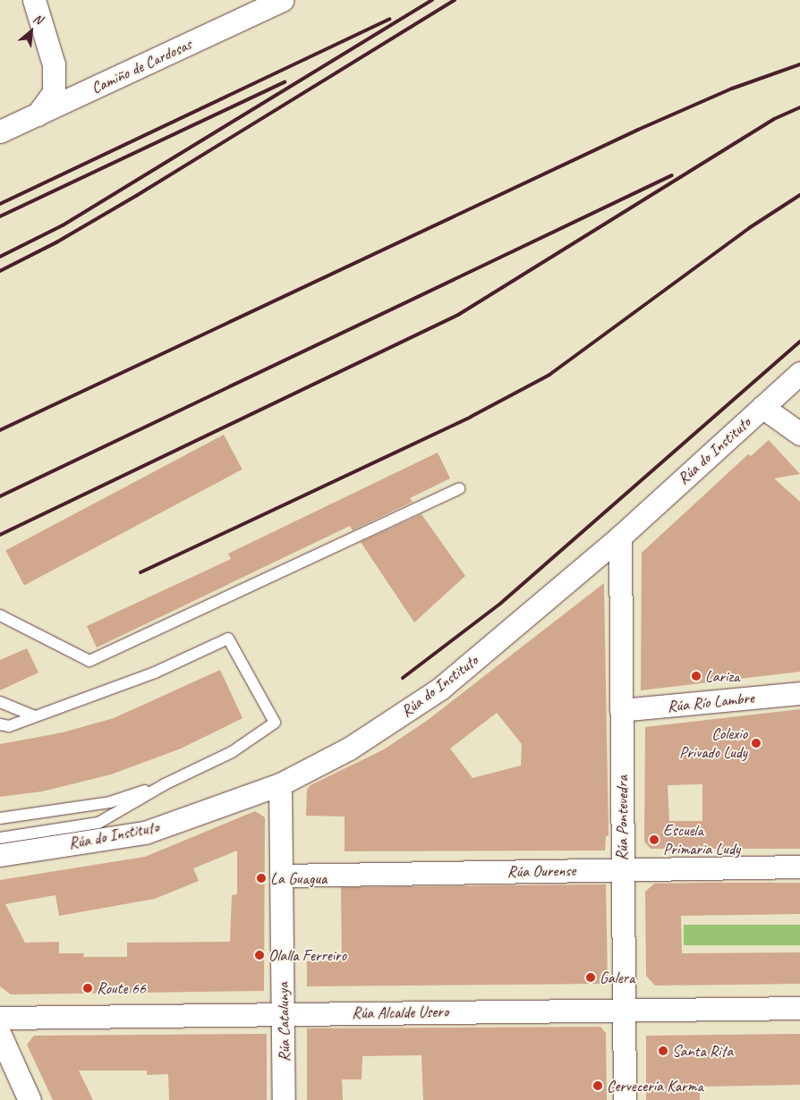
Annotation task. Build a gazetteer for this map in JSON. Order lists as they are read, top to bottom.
{
  "streets": {
    "street": [
      "Camiño de Cardosas",
      "Rúa do Instituto",
      "Rúa Río Lambre",
      "Rúa Pontevedra",
      "Rúa Ourense",
      "Rúa Alcalde Usero",
      "Rúa Catalunya"
    ]
  },
  "crossings": [
    ["Rúa do Instituto", "Rúa Pontevedra"],
    ["Rúa do Instituto", "Rúa Catalunya"],
    ["Rúa Río Lambre", "Rúa Pontevedra"],
    ["Rúa Pontevedra", "Rúa Ourense"],
    ["Rúa Pontevedra", "Rúa Alcalde Usero"],
    ["Rúa Ourense", "Rúa Catalunya"],
    ["Rúa Alcalde Usero", "Rúa Catalunya"]
  ],
  "places": [
    "Lariza",
    "Colexio Privado Ludy",
    "Escuela Primaria Ludy",
    "La Guagua",
    "Olalla Ferreiro",
    "Galera",
    "Route 66",
    "Santa Rita",
    "Cervecería Karma"
  ],
  "north": "top right"
}
